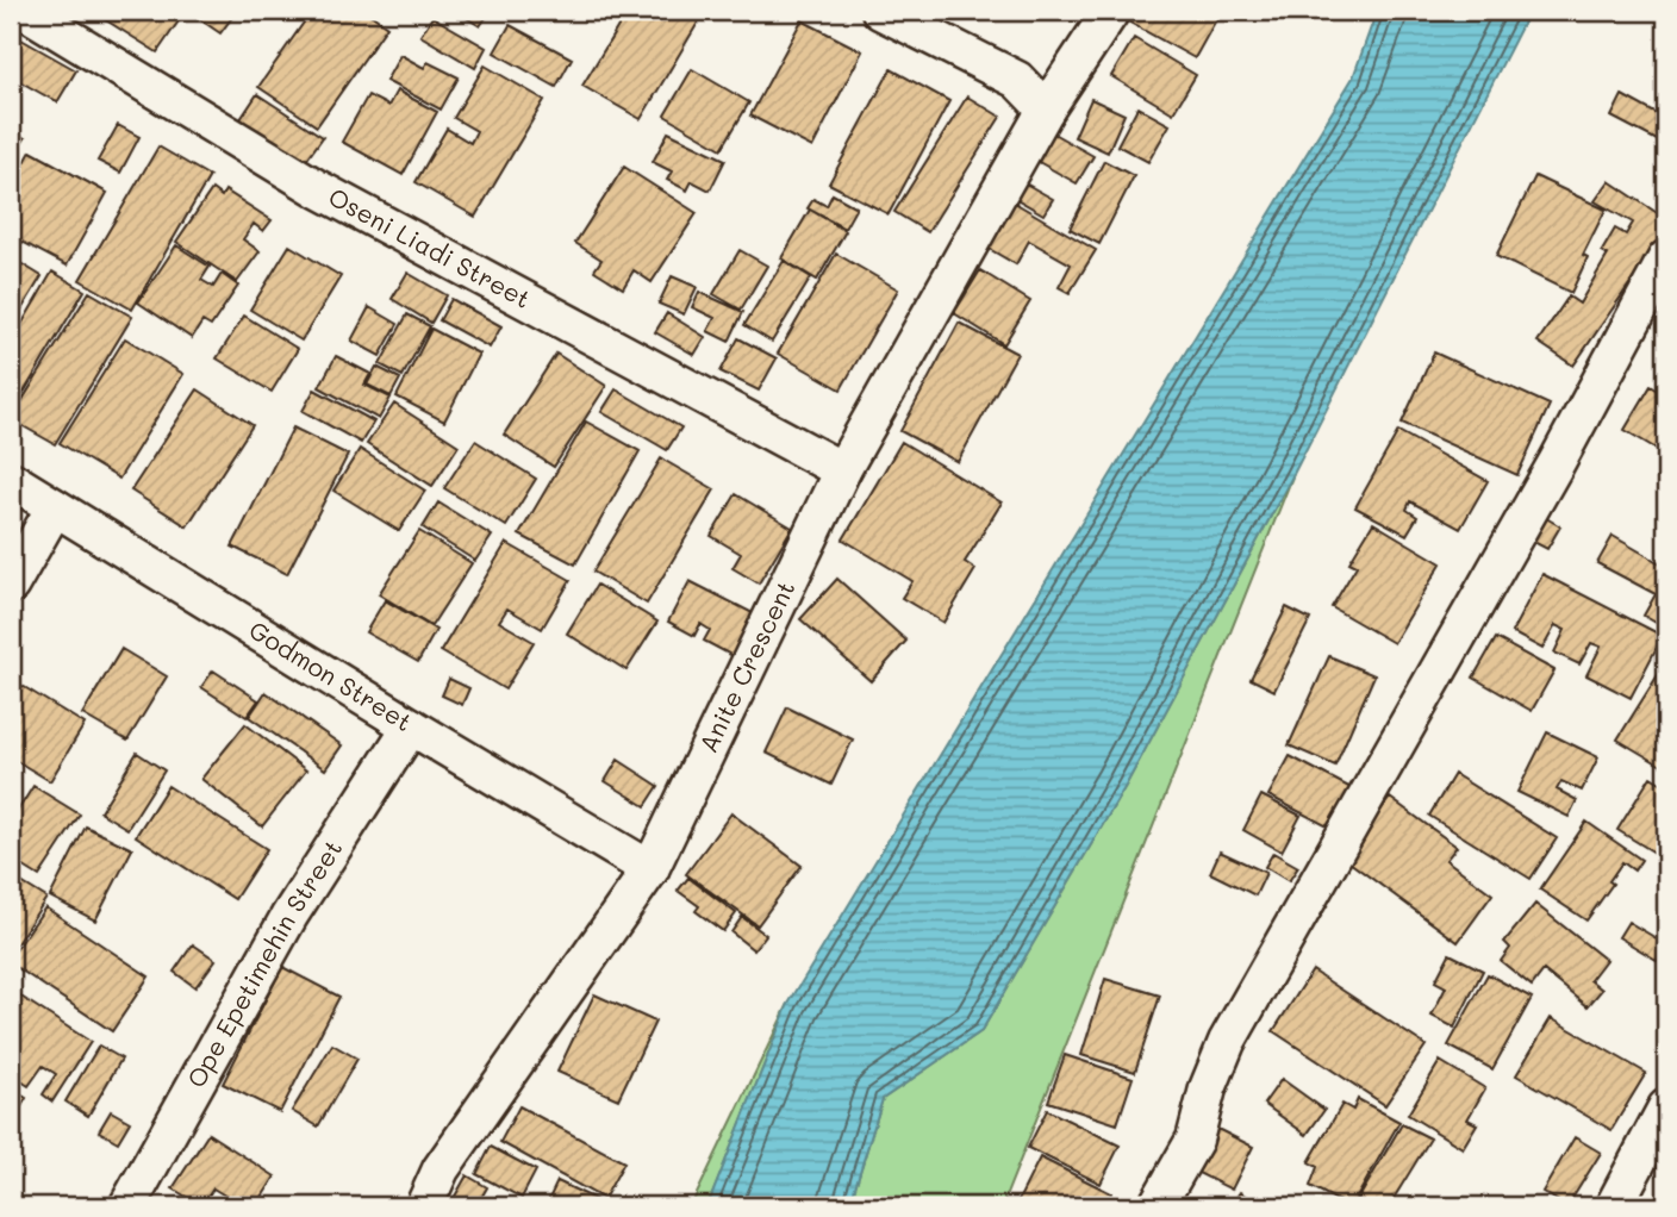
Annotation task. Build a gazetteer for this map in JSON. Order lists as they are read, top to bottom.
{
  "streets": {
    "street": [
      "Oseni Liadi Street",
      "Anite Crescent",
      "Godmon Street",
      "Ope Epetimehin Street"
    ]
  },
  "crossings": [
    ["Oseni Liadi Street", "Anite Crescent"],
    ["Anite Crescent", "Godmon Street"],
    ["Godmon Street", "Ope Epetimehin Street"]
  ]
}
